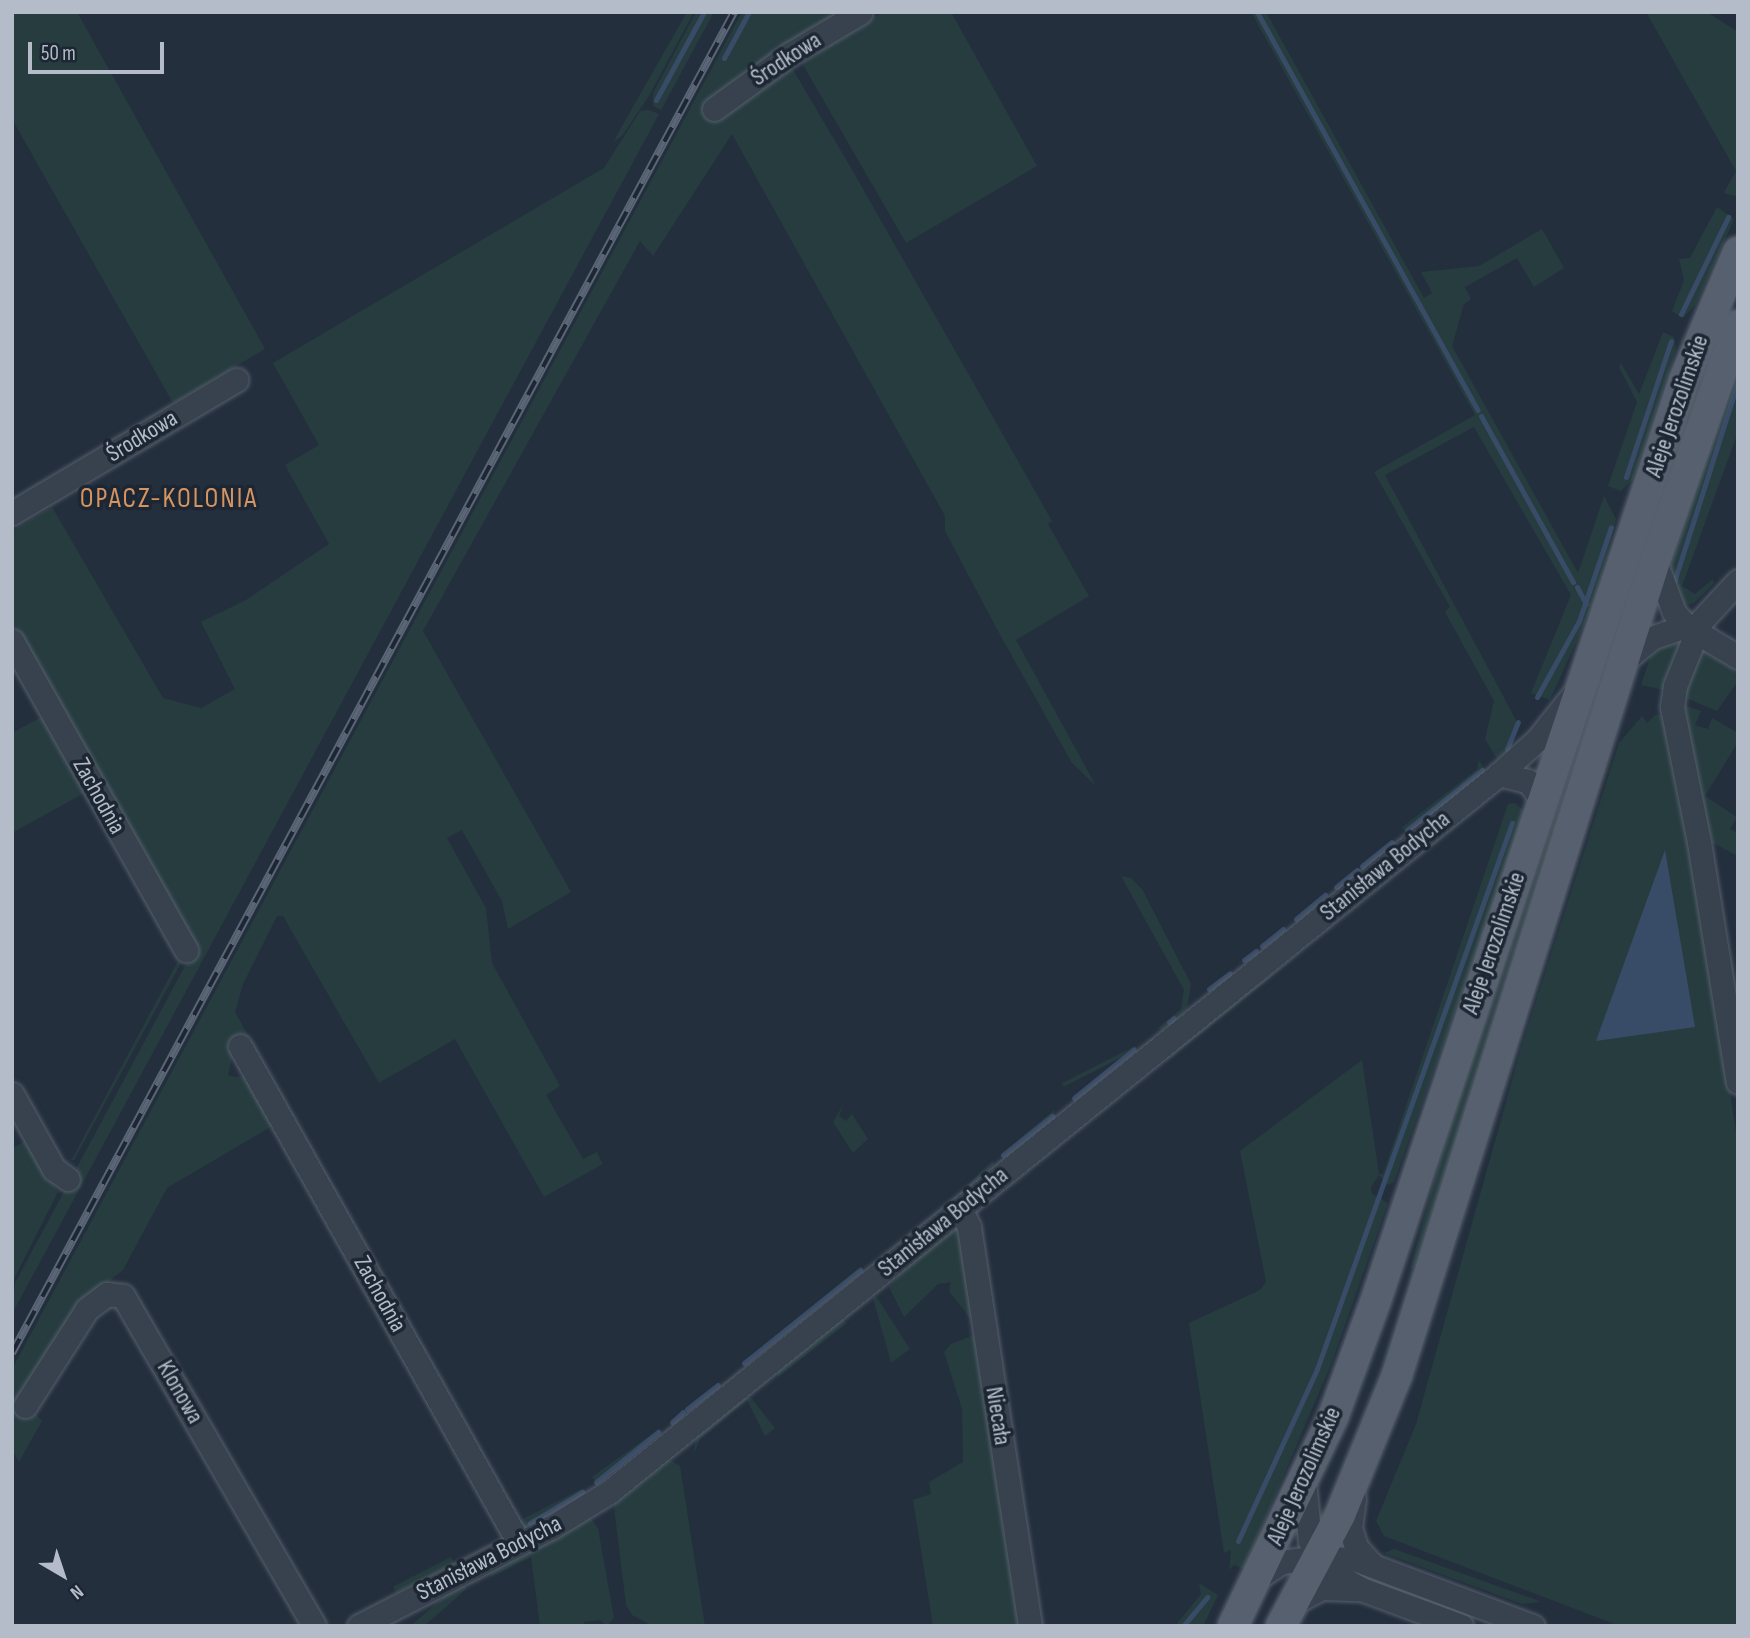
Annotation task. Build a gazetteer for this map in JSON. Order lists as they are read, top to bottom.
{
  "streets": {
    "main road": ["Aleje Jerozolimskie"],
    "street": [
      "Środkowa",
      "Zachodnia",
      "Stanisława Bodycha",
      "Klonowa",
      "Niecała"
    ]
  },
  "crossings": [
    ["Aleje Jerozolimskie", "Stanisława Bodycha"],
    ["Zachodnia", "Stanisława Bodycha"],
    ["Stanisława Bodycha", "Niecała"]
  ],
  "districts": ["OPACZ-KOLONIA"],
  "scale_bar": "50 m",
  "north": "bottom right"
}
